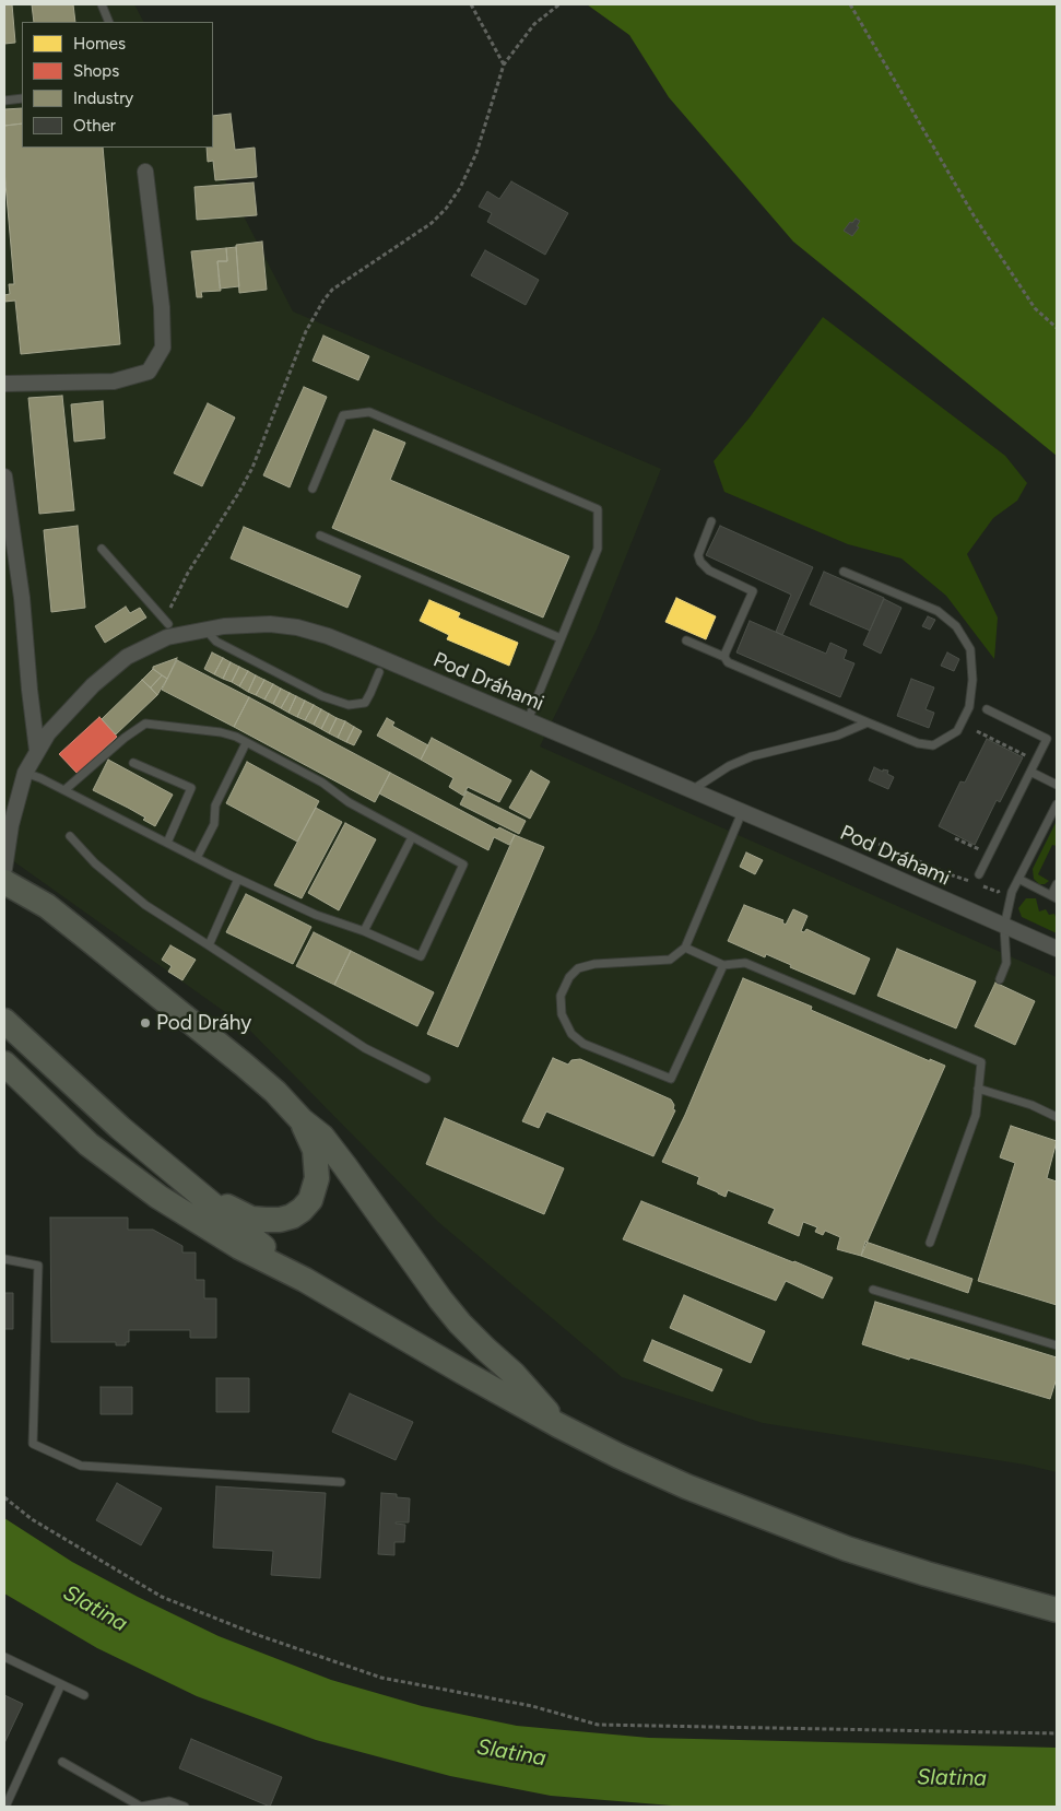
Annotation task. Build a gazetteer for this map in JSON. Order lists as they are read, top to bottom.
{
  "streets": {
    "street": ["Pod Dráhami"]
  },
  "water": ["Slatina"],
  "places": ["Pod Dráhy"],
  "legend": [
    "Homes",
    "Shops",
    "Industry",
    "Other"
  ]
}
